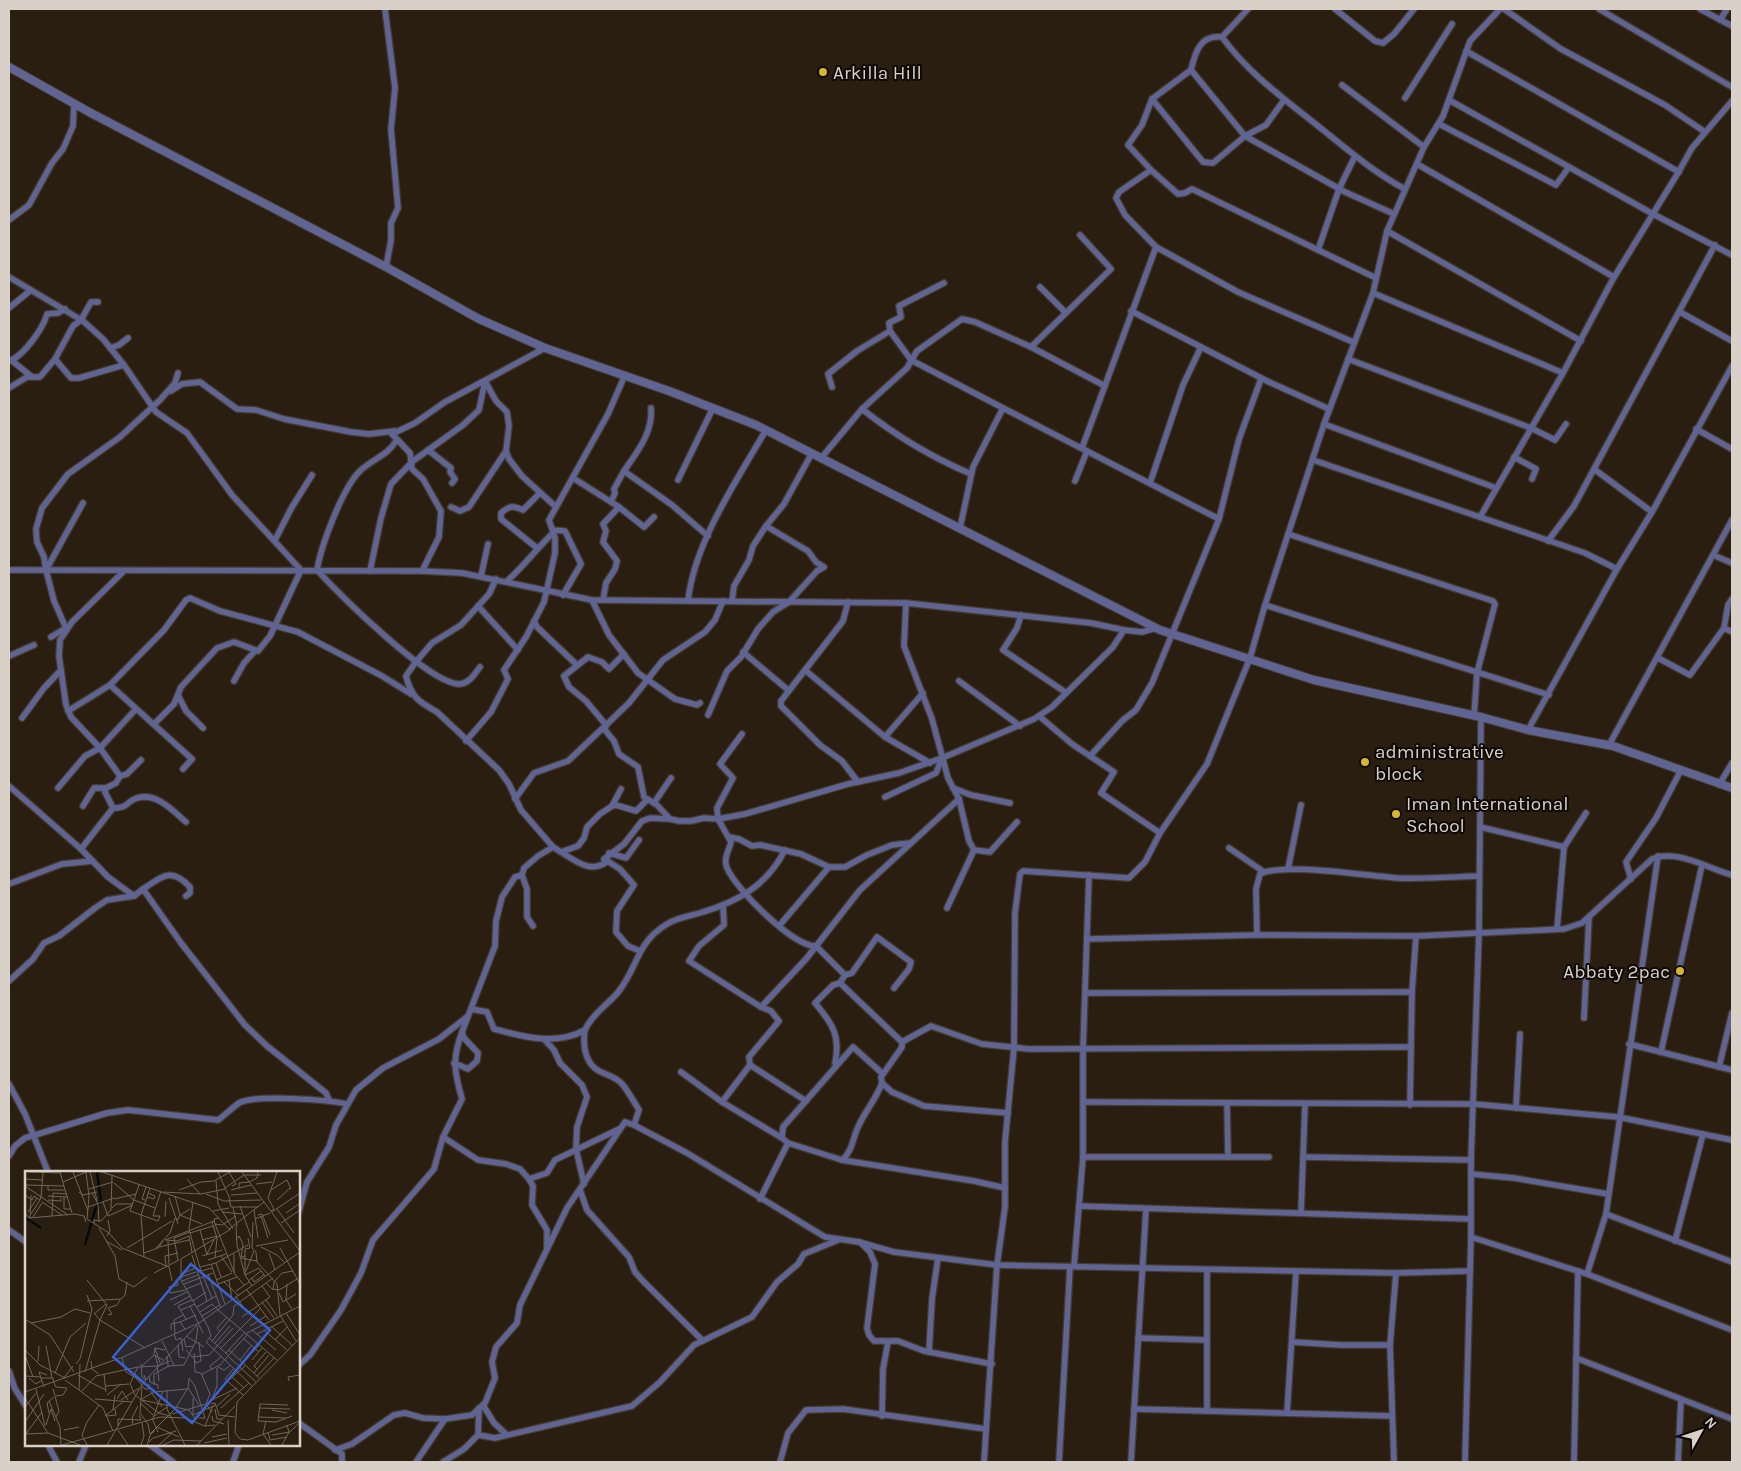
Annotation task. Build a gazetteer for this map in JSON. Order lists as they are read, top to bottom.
{
  "places": [
    "Arkilla Hill",
    "administrative block",
    "Iman International School",
    "Abbaty 2pac"
  ],
  "north": "top right"
}
